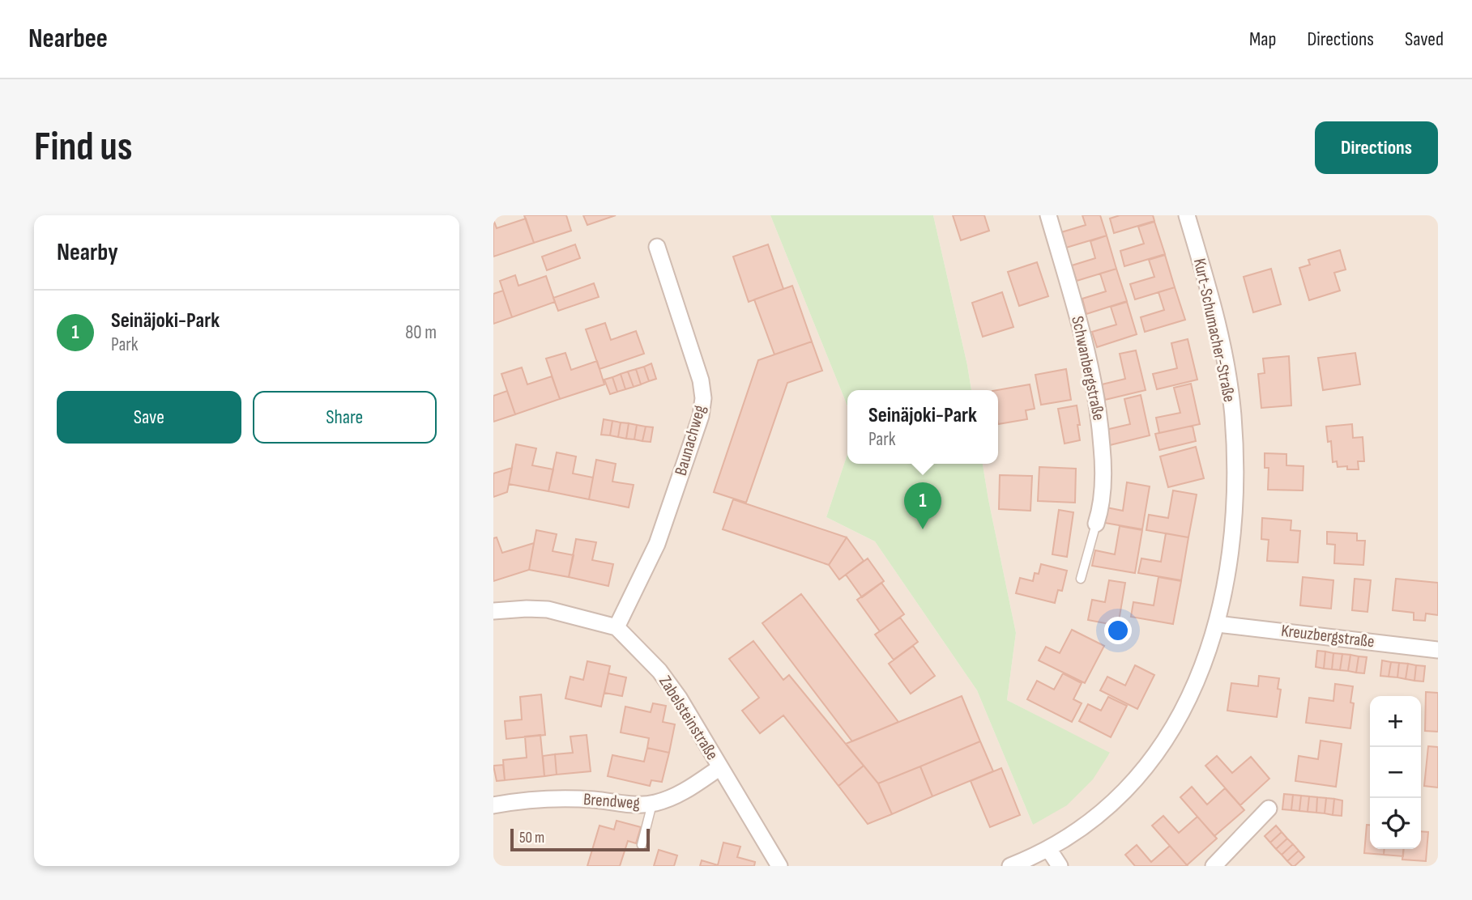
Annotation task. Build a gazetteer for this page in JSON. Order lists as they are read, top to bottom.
{
  "streets": {
    "street": [
      "Kurt-Schumacher-Straße",
      "Schwanbergstraße",
      "Baunachweg",
      "Kreuzbergstraße",
      "Zabelsteinstraße",
      "Brendweg"
    ]
  },
  "crossings": [
    ["Kurt-Schumacher-Straße", "Kreuzbergstraße"],
    ["Baunachweg", "Zabelsteinstraße"],
    ["Zabelsteinstraße", "Brendweg"]
  ],
  "scale_bar": "50 m",
  "page": {
    "header": "Nearbee",
    "nav": ["Map", "Directions", "Saved"],
    "buttons": [
      "Directions",
      ["Save", "Share"]
    ],
    "title": "Find us",
    "heading": "Nearby",
    "list": [
      {
        "mark": "1",
        "name": "Seinäjoki-Park",
        "note": "Park",
        "value": "80 m"
      }
    ],
    "popup": ["Seinäjoki-Park", "Park"],
    "pins": "1",
    "map_buttons": ["+", "−"],
    "scale": "50 m"
  }
}
